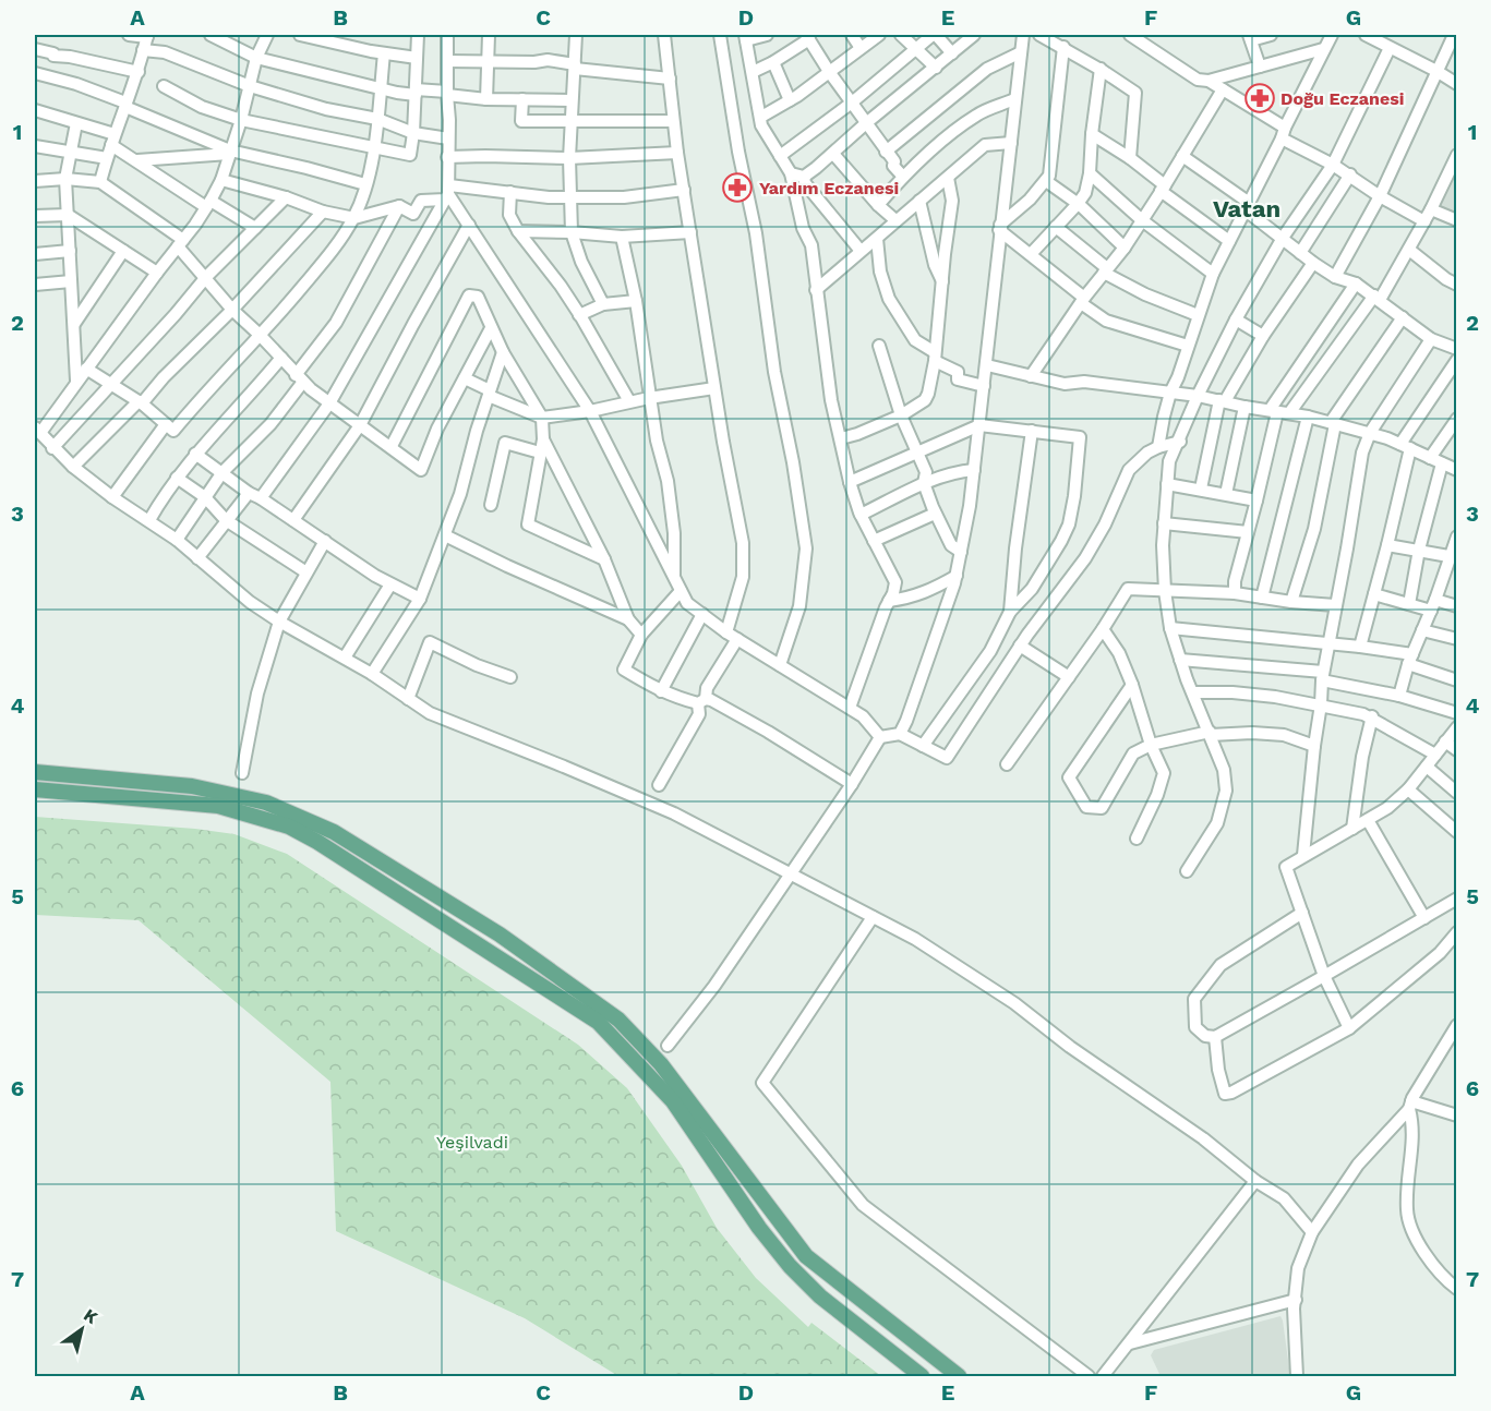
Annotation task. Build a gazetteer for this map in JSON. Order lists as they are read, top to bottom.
{
  "districts": ["Vatan"],
  "parks": ["Yeşilvadi"],
  "places": {
    "pharmacy": ["Doğu Eczanesi", "Yardım Eczanesi"]
  },
  "north": "top right",
  "grid": {
    "columns": [
      "A",
      "B",
      "C",
      "D",
      "E",
      "F",
      "G"
    ],
    "rows": [
      "1",
      "2",
      "3",
      "4",
      "5",
      "6",
      "7"
    ]
  }
}
